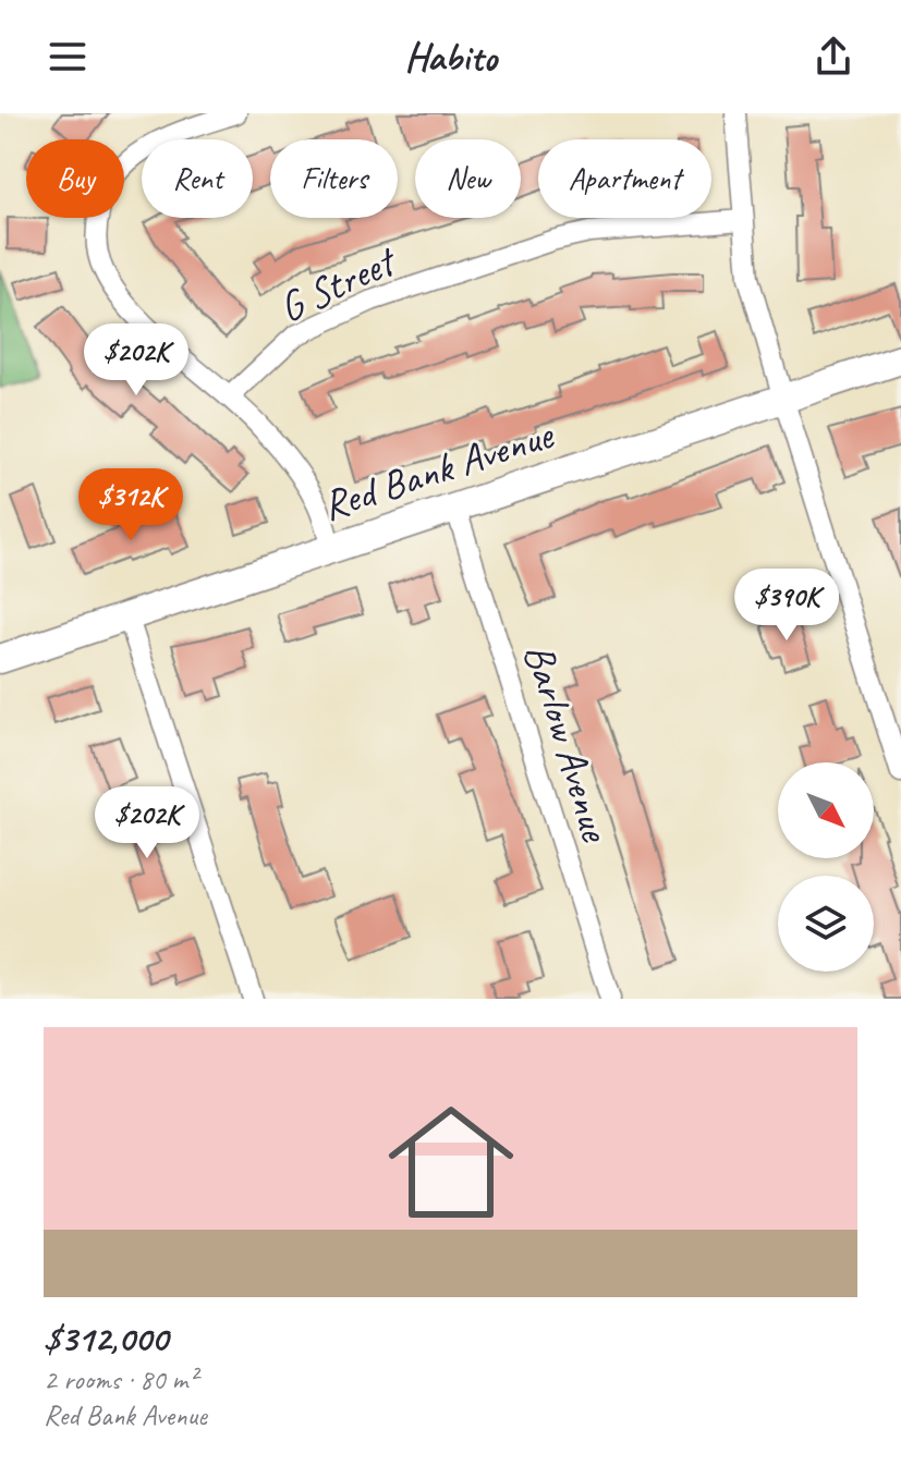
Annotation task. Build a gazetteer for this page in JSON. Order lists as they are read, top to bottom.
{
  "streets": {
    "street": ["G Street", "Red Bank Avenue", "Barlow Avenue"]
  },
  "crossings": [
    ["Red Bank Avenue", "Barlow Avenue"]
  ],
  "north": "bottom right",
  "page": {
    "header": "Habito",
    "chip": [
      "Buy",
      "Rent",
      "Filters",
      "New",
      "Apartment"
    ],
    "price": [
      "$202K",
      "$312K",
      "$390K",
      "$202K"
    ],
    "list": [
      {
        "name": "$312,000",
        "note": "2 rooms · 80 m² · Red Bank Avenue"
      }
    ]
  }
}
